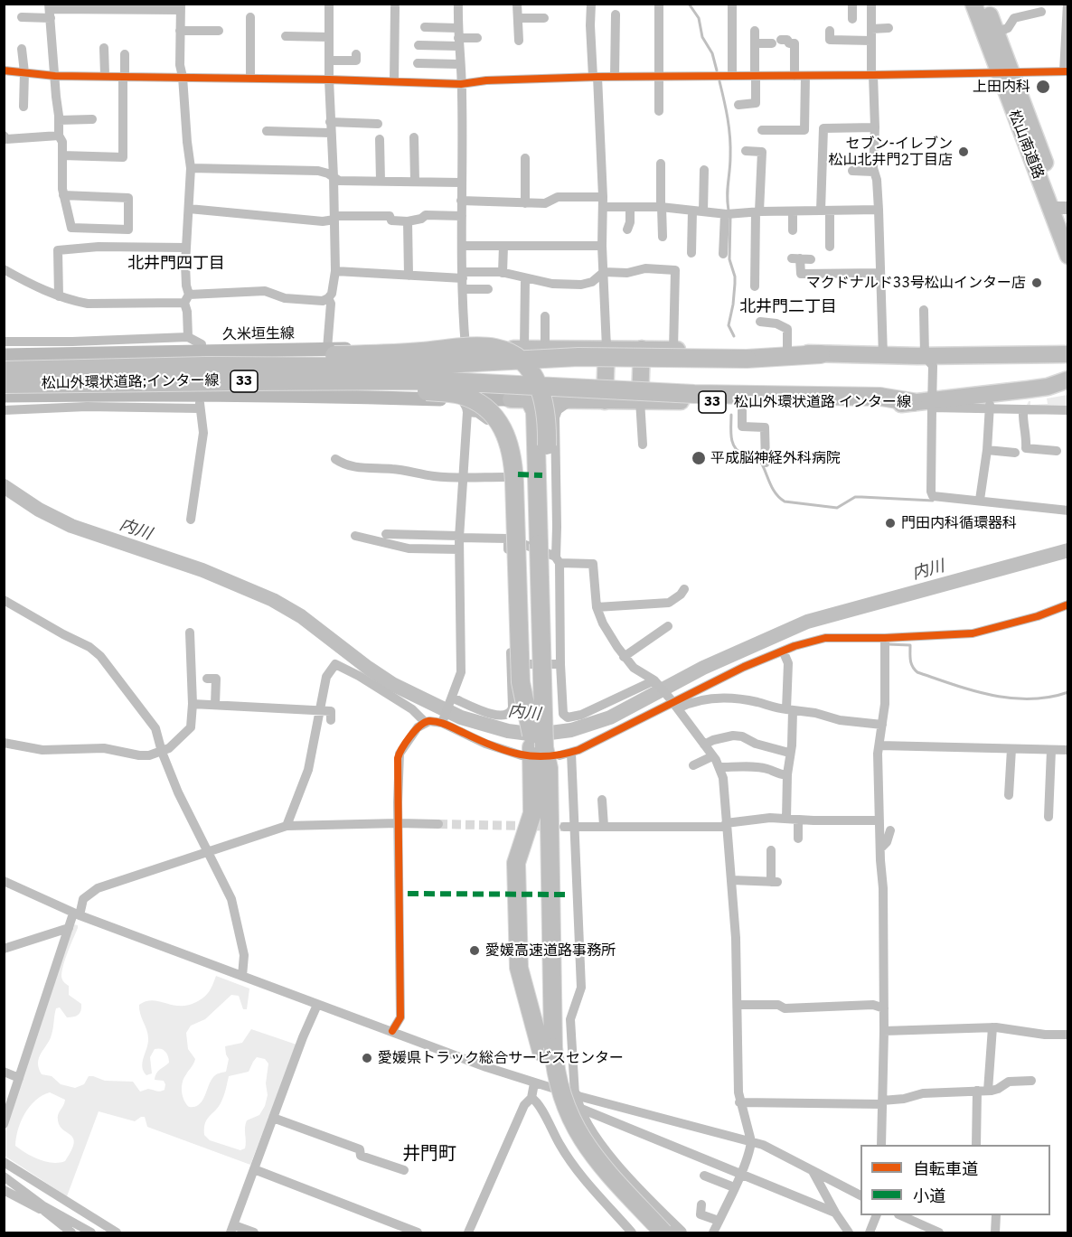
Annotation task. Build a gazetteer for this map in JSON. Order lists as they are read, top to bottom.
{
  "streets": {
    "highway": [
      "松山南道路",
      "33",
      "松山外環状道路;インター線",
      "松山外環状道路 インター線"
    ],
    "main road": ["久米垣生線"]
  },
  "crossings": [
    ["久米垣生線", "33"],
    ["久米垣生線", "松山外環状道路;インター線"],
    ["33", "松山外環状道路;インター線"],
    ["松山外環状道路;インター線", "松山外環状道路 インター線"]
  ],
  "districts": ["北井門四丁目", "北井門二丁目", "井門町"],
  "water": ["内川"],
  "places": [
    "上田内科",
    "セブン-イレブン 松山北井門2丁目店",
    "マクドナルド33号松山インター店",
    "平成脳神経外科病院",
    "門田内科循環器科",
    "愛媛高速道路事務所",
    "愛媛県トラック総合サービスセンター"
  ],
  "legend": ["自転車道", "小道"]
}
